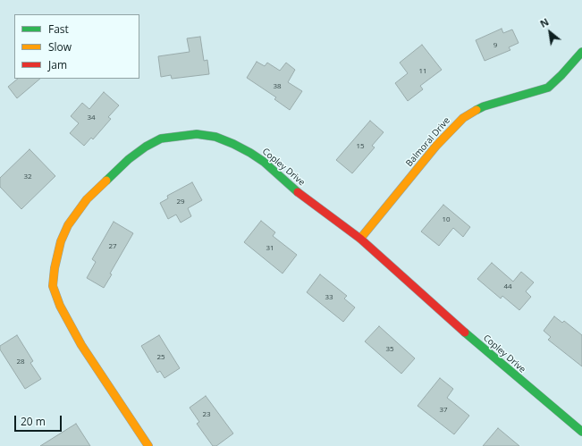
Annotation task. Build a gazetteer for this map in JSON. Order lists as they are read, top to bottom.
{
  "streets": {
    "street": ["Balmoral Drive", "Copley Drive"]
  },
  "crossings": [
    ["Balmoral Drive", "Copley Drive"]
  ],
  "house_numbers": [
    "9",
    "11",
    "38",
    "34",
    "15",
    "32",
    "29",
    "10",
    "27",
    "31",
    "44",
    "33",
    "35",
    "25",
    "28",
    "37",
    "23"
  ],
  "legend": ["Fast", "Slow", "Jam"],
  "scale_bar": "20 m",
  "north": "top left"
}
